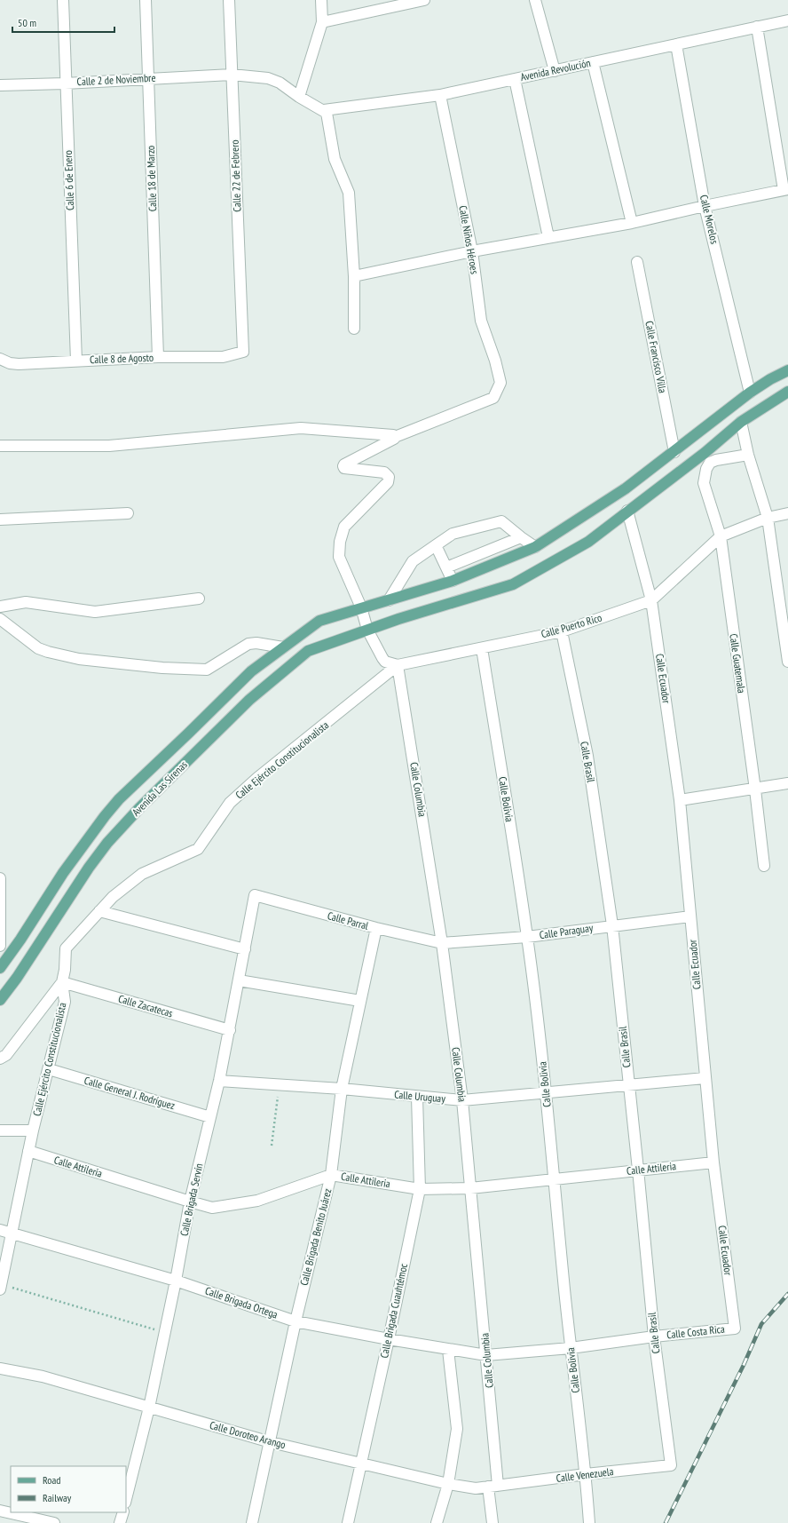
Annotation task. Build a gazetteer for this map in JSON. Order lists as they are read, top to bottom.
{
  "streets": {
    "main road": ["Avenida Las Sirenas"],
    "street": [
      "Avenida Revolución",
      "Calle 2 de Noviembre",
      "Calle 22 de Febrero",
      "Calle 18 de Marzo",
      "Calle 6 de Enero",
      "Calle Morelos",
      "Calle Niños Héroes",
      "Calle Francisco Villa",
      "Calle 8 de Agosto",
      "Calle Puerto Rico",
      "Calle Guatemala",
      "Calle Ecuador",
      "Calle Ejército Constitucionalista",
      "Calle Brasil",
      "Calle Columbia",
      "Calle Bolivia",
      "Calle Parral",
      "Calle Paraguay",
      "Calle Zacatecas",
      "Calle General J. Rodríguez",
      "Calle Uruguay",
      "Calle Attileria",
      "Calle Brigada Servín",
      "Calle Brigada Benito Juárez",
      "Calle Brigada Ortega",
      "Calle Brigada Cuauhtémoc",
      "Calle Costa Rica",
      "Calle Doroteo Arango",
      "Calle Venezuela"
    ]
  },
  "crossings": [
    ["Avenida Revolución", "Calle 2 de Noviembre"],
    ["Avenida Revolución", "Calle Morelos"],
    ["Avenida Revolución", "Calle Niños Héroes"],
    ["Calle 2 de Noviembre", "Calle 22 de Febrero"],
    ["Calle 2 de Noviembre", "Calle 18 de Marzo"],
    ["Calle 2 de Noviembre", "Calle 6 de Enero"],
    ["Calle 22 de Febrero", "Calle 8 de Agosto"],
    ["Calle 18 de Marzo", "Calle 8 de Agosto"],
    ["Calle 6 de Enero", "Calle 8 de Agosto"],
    ["Calle Morelos", "Avenida Las Sirenas"],
    ["Calle Francisco Villa", "Avenida Las Sirenas"],
    ["Calle Puerto Rico", "Calle Guatemala"],
    ["Calle Puerto Rico", "Calle Ecuador"],
    ["Calle Puerto Rico", "Calle Ejército Constitucionalista"],
    ["Calle Puerto Rico", "Calle Brasil"],
    ["Calle Puerto Rico", "Calle Columbia"],
    ["Calle Puerto Rico", "Calle Bolivia"],
    ["Calle Ecuador", "Avenida Las Sirenas"],
    ["Calle Ecuador", "Calle Paraguay"],
    ["Calle Ecuador", "Calle Uruguay"],
    ["Calle Ecuador", "Calle Attileria"],
    ["Calle Ecuador", "Calle Costa Rica"],
    ["Calle Ejército Constitucionalista", "Calle Columbia"],
    ["Calle Ejército Constitucionalista", "Calle Zacatecas"],
    ["Calle Ejército Constitucionalista", "Calle General J. Rodríguez"],
    ["Calle Ejército Constitucionalista", "Calle Attileria"],
    ["Calle Ejército Constitucionalista", "Calle Brigada Ortega"],
    ["Calle Brasil", "Calle Paraguay"],
    ["Calle Brasil", "Calle Uruguay"],
    ["Calle Brasil", "Calle Attileria"],
    ["Calle Brasil", "Calle Costa Rica"],
    ["Calle Brasil", "Calle Venezuela"],
    ["Calle Columbia", "Calle Parral"],
    ["Calle Columbia", "Calle Paraguay"],
    ["Calle Columbia", "Calle Uruguay"],
    ["Calle Columbia", "Calle Attileria"],
    ["Calle Columbia", "Calle Brigada Ortega"],
    ["Calle Columbia", "Calle Costa Rica"],
    ["Calle Columbia", "Calle Doroteo Arango"],
    ["Calle Columbia", "Calle Venezuela"],
    ["Calle Bolivia", "Calle Paraguay"],
    ["Calle Bolivia", "Calle Uruguay"],
    ["Calle Bolivia", "Calle Attileria"],
    ["Calle Bolivia", "Calle Costa Rica"],
    ["Calle Bolivia", "Calle Venezuela"],
    ["Calle Parral", "Calle Paraguay"],
    ["Calle Parral", "Calle Brigada Servín"],
    ["Calle Parral", "Calle Brigada Benito Juárez"],
    ["Calle Zacatecas", "Calle Brigada Servín"],
    ["Calle General J. Rodríguez", "Calle Brigada Servín"],
    ["Calle Uruguay", "Calle Brigada Servín"],
    ["Calle Uruguay", "Calle Brigada Benito Juárez"],
    ["Calle Uruguay", "Calle Brigada Cuauhtémoc"],
    ["Calle Attileria", "Calle Brigada Servín"],
    ["Calle Attileria", "Calle Brigada Benito Juárez"],
    ["Calle Attileria", "Calle Brigada Cuauhtémoc"],
    ["Calle Brigada Servín", "Calle Brigada Ortega"],
    ["Calle Brigada Servín", "Calle Doroteo Arango"],
    ["Calle Brigada Benito Juárez", "Calle Brigada Ortega"],
    ["Calle Brigada Benito Juárez", "Calle Doroteo Arango"],
    ["Calle Brigada Ortega", "Calle Brigada Cuauhtémoc"],
    ["Calle Brigada Ortega", "Calle Costa Rica"],
    ["Calle Brigada Cuauhtémoc", "Calle Doroteo Arango"],
    ["Calle Doroteo Arango", "Calle Venezuela"]
  ],
  "legend": ["Road", "Railway"],
  "scale_bar": "50 m"
}
